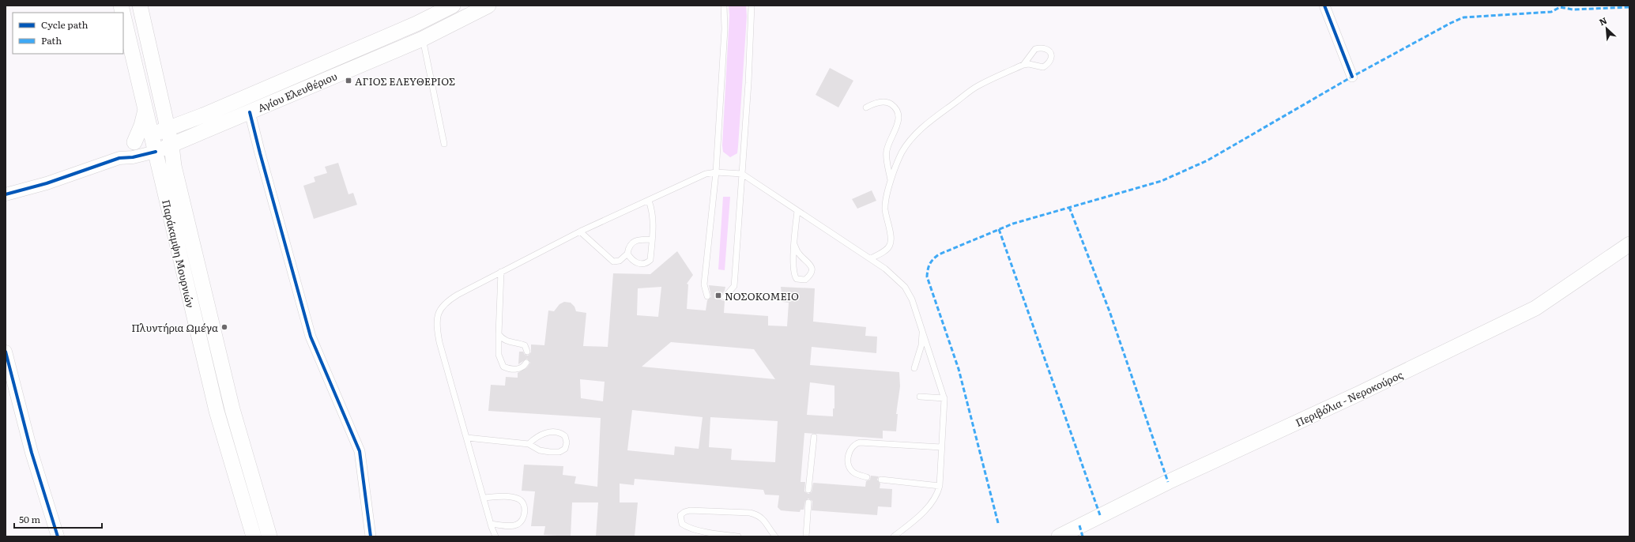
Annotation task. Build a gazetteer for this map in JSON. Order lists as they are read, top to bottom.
{
  "streets": {
    "main road": ["Αγίου Ελευθέριου", "Παράκαμψη Μουρνιών", "Περιβόλια - Νεροκούρος"]
  },
  "crossings": [
    ["Αγίου Ελευθέριου", "Παράκαμψη Μουρνιών"]
  ],
  "places": {
    "transit": ["ΑΓΙΟΣ ΕΛΕΥΘΕΡΙΟΣ", "ΝΟΣΟΚΟΜΕΙΟ"],
    "other": ["Πλυντήρια Ωμέγα"]
  },
  "legend": ["Cycle path", "Path"],
  "scale_bar": "50 m",
  "north": "top left"
}
